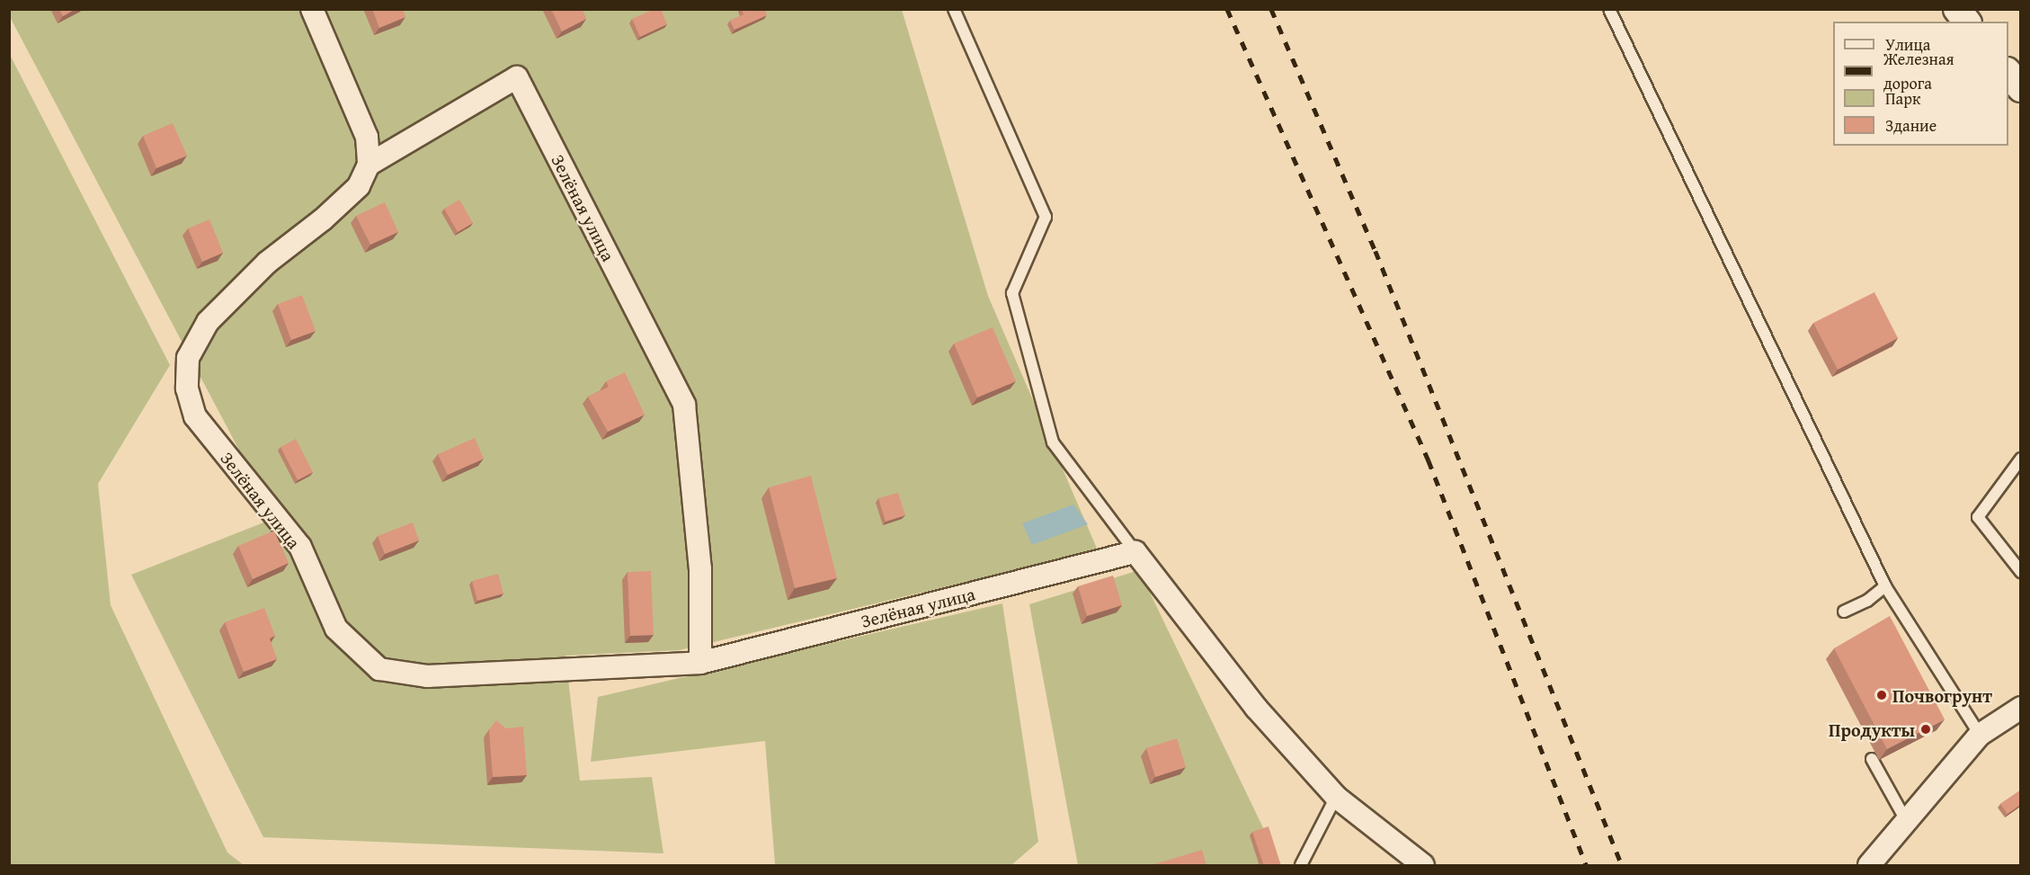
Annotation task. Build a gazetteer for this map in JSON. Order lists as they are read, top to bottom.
{
  "streets": {
    "street": ["Зелёная улица"]
  },
  "places": ["Почвогрунт", "Продукты"],
  "legend": [
    "Улица",
    "Железная дорога",
    "Парк",
    "Здание"
  ]
}
